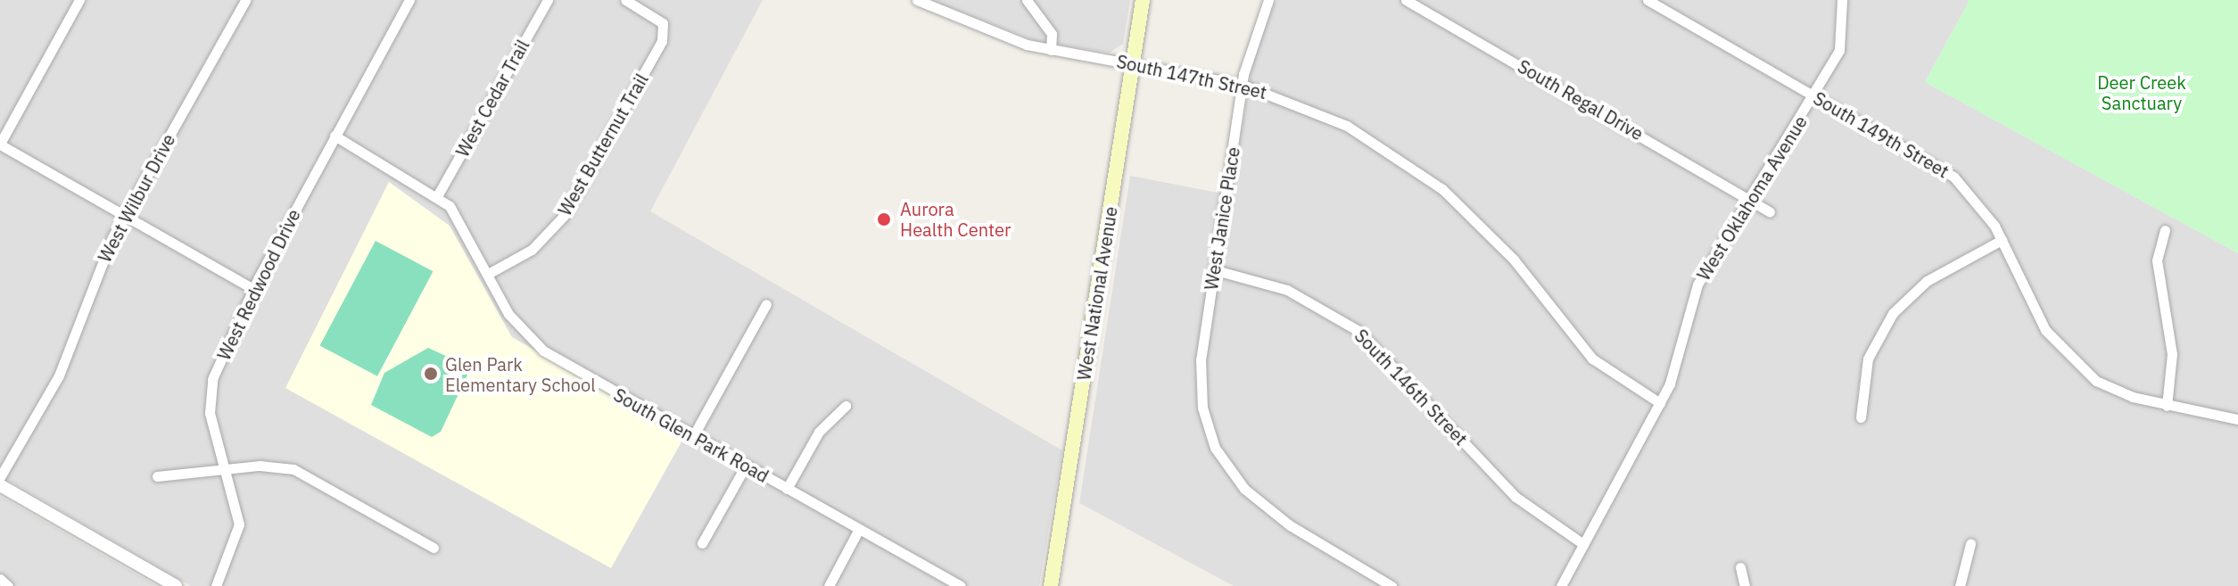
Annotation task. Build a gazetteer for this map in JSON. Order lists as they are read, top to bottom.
{
  "streets": {
    "main road": ["West National Avenue"],
    "street": [
      "South 147th Street",
      "West Cedar Trail",
      "South Regal Drive",
      "South 149th Street",
      "West Butternut Trail",
      "West Wilbur Drive",
      "West Oklahoma Avenue",
      "West Janice Place",
      "West Redwood Drive",
      "South 146th Street",
      "South Glen Park Road"
    ]
  },
  "crossings": [
    ["South 147th Street", "West Oklahoma Avenue"],
    ["South 147th Street", "West Janice Place"],
    ["South 147th Street", "West National Avenue"],
    ["West Cedar Trail", "South Glen Park Road"],
    ["South Regal Drive", "West Oklahoma Avenue"],
    ["South 149th Street", "West Oklahoma Avenue"],
    ["West Butternut Trail", "South Glen Park Road"],
    ["West Oklahoma Avenue", "South 146th Street"],
    ["West Janice Place", "South 146th Street"],
    ["West Redwood Drive", "South Glen Park Road"]
  ],
  "parks": ["Deer Creek Sanctuary"],
  "places": ["Aurora Health Center", "Glen Park Elementary School"]
}
